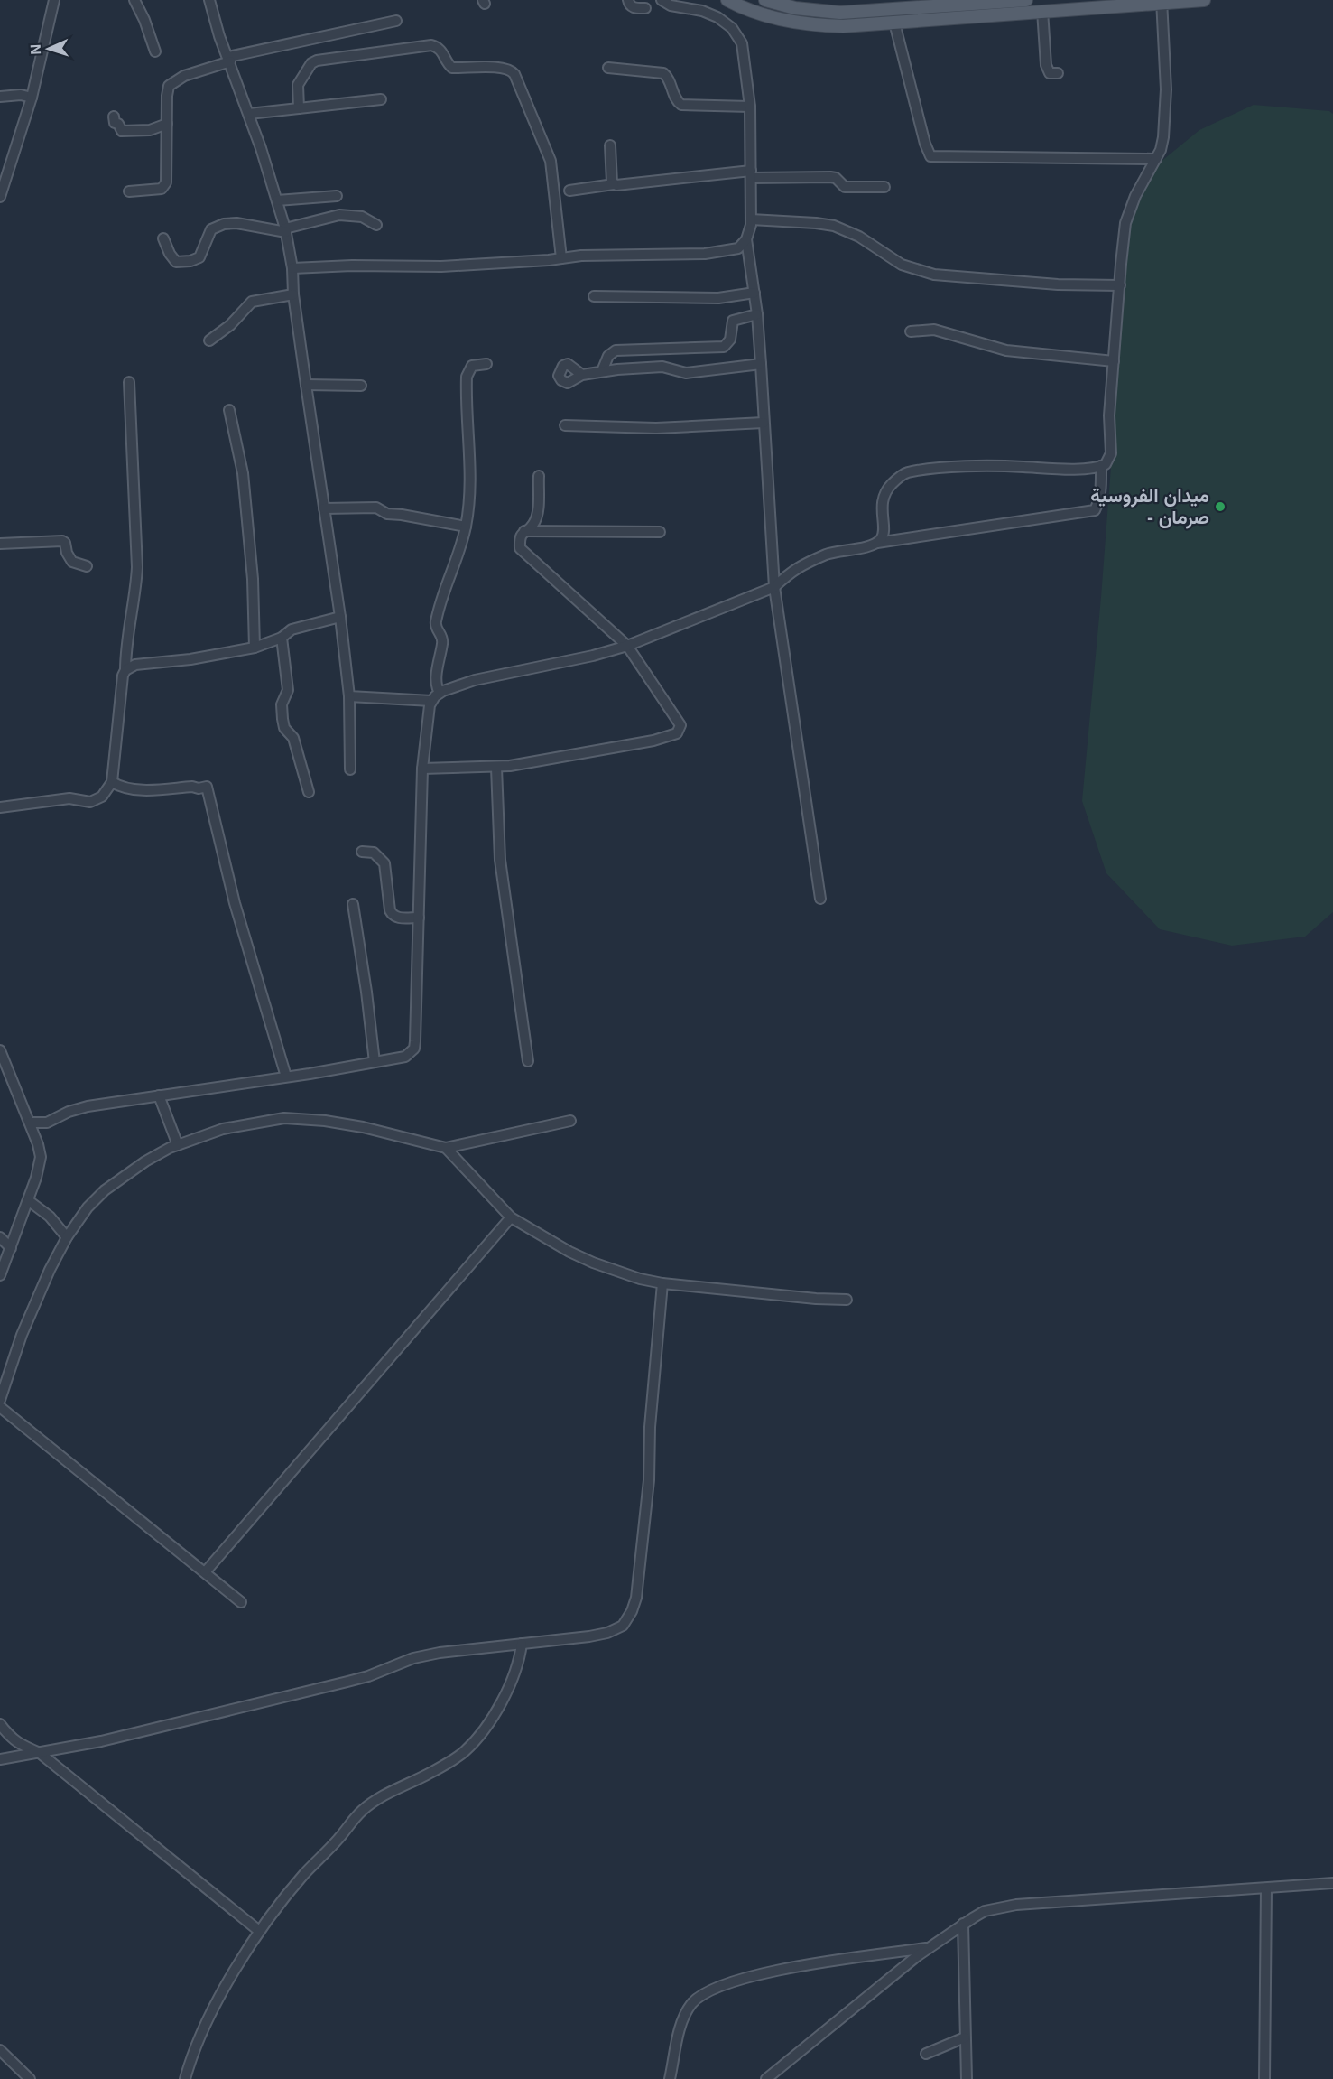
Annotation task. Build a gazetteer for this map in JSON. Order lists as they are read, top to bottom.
{
  "places": ["ميدان الفروسية - صرمان"],
  "north": "left"
}
